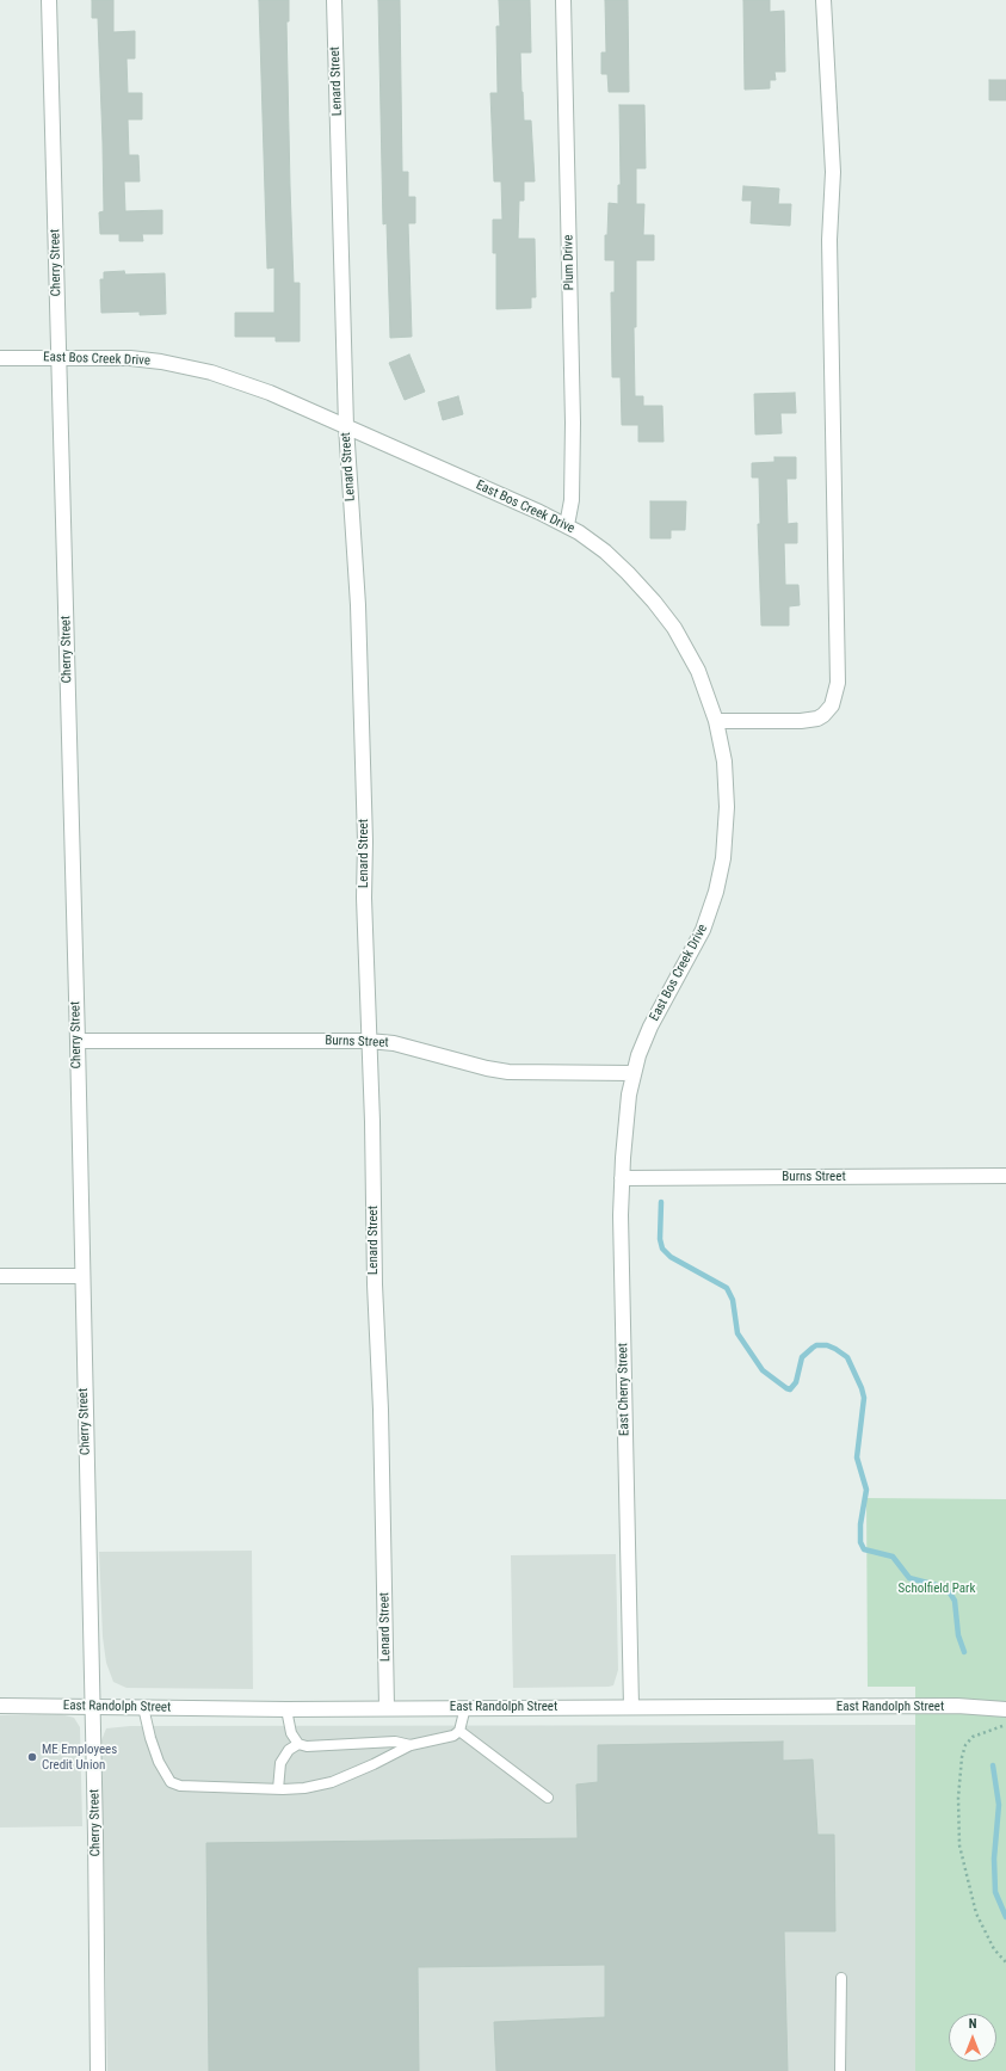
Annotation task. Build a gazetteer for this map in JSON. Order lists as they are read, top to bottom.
{
  "streets": {
    "street": [
      "Lenard Street",
      "Cherry Street",
      "Plum Drive",
      "East Bos Creek Drive",
      "Burns Street",
      "East Cherry Street",
      "East Randolph Street"
    ]
  },
  "crossings": [
    ["Lenard Street", "East Bos Creek Drive"],
    ["Lenard Street", "Burns Street"],
    ["Lenard Street", "East Randolph Street"],
    ["Cherry Street", "East Bos Creek Drive"],
    ["Cherry Street", "Burns Street"],
    ["Cherry Street", "East Randolph Street"],
    ["Plum Drive", "East Bos Creek Drive"],
    ["East Bos Creek Drive", "Burns Street"],
    ["East Bos Creek Drive", "East Cherry Street"],
    ["Burns Street", "East Cherry Street"],
    ["East Cherry Street", "East Randolph Street"]
  ],
  "parks": ["Scholfield Park"],
  "places": ["ME Employees Credit Union"],
  "north": "top"
}
